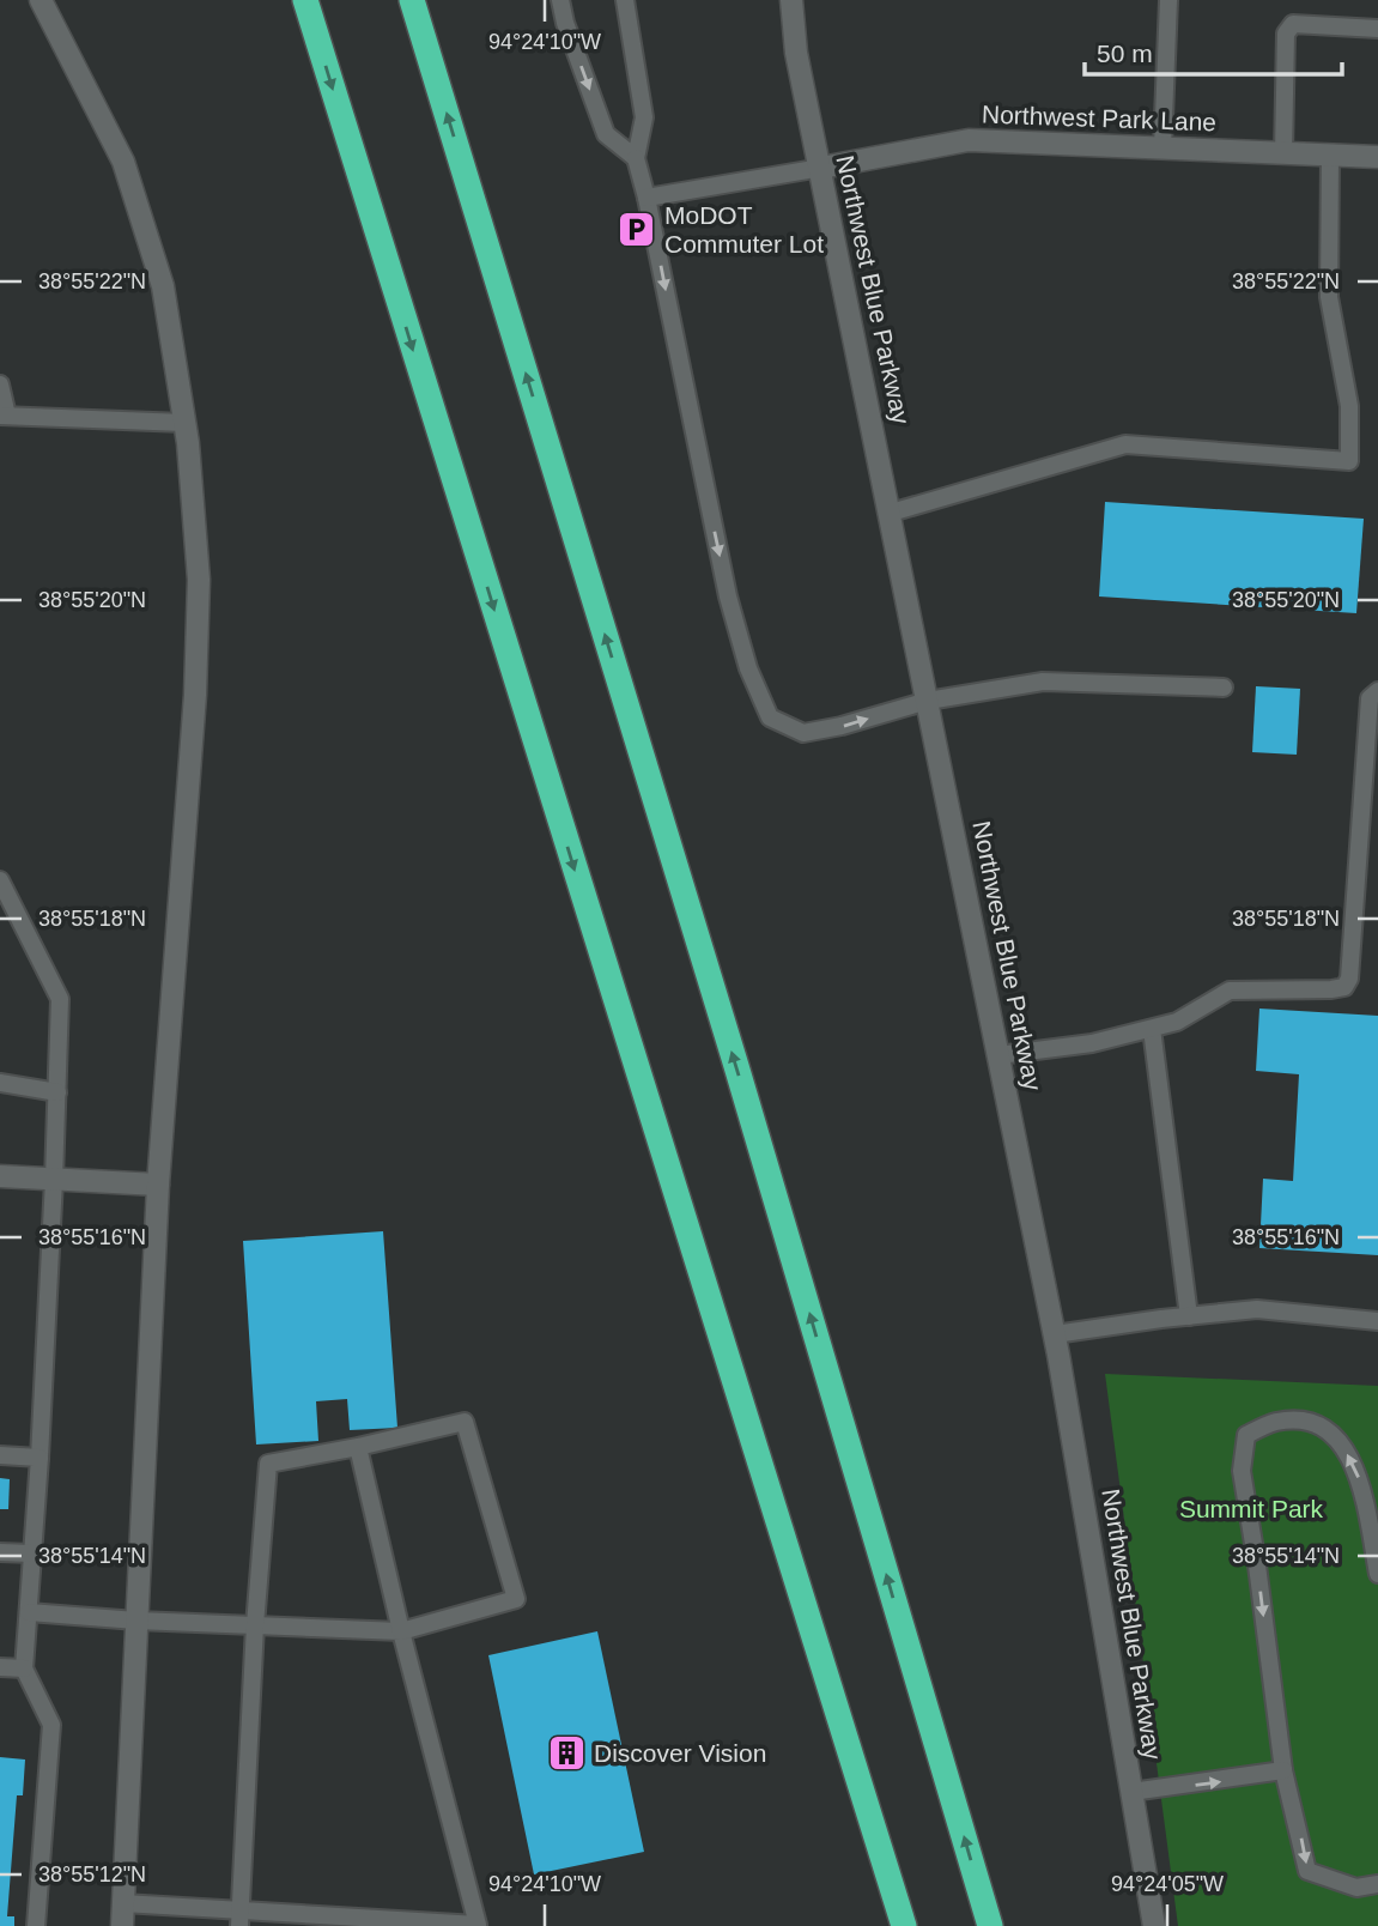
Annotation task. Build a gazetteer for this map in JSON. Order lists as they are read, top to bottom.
{
  "streets": {
    "street": ["Northwest Park Lane", "Northwest Blue Parkway"]
  },
  "crossings": [
    ["Northwest Park Lane", "Northwest Blue Parkway"]
  ],
  "parks": ["Summit Park"],
  "places": {
    "parking": ["MoDOT Commuter Lot"],
    "building": ["Discover Vision"]
  },
  "scale_bar": "50 m",
  "coordinates": [
    "94°24'10\"W",
    "38°55'22\"N",
    "38°55'20\"N",
    "38°55'18\"N",
    "38°55'16\"N",
    "38°55'14\"N",
    "38°55'12\"N",
    "94°24'05\"W"
  ]
}
